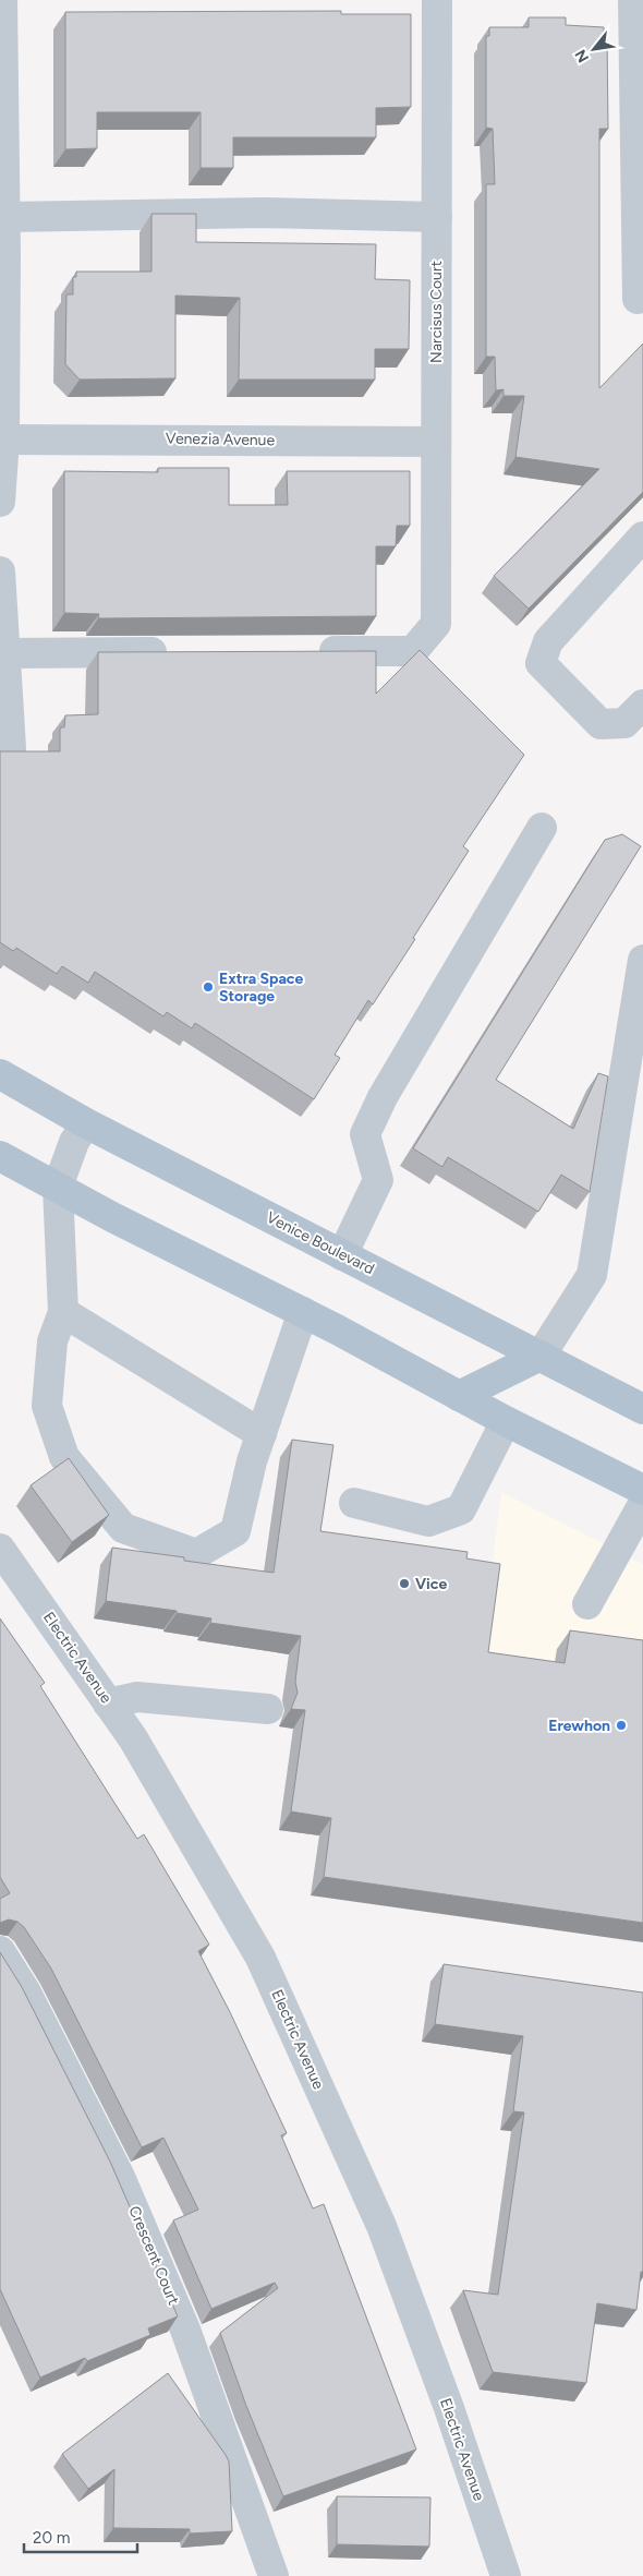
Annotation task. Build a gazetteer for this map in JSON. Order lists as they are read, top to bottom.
{
  "streets": {
    "main road": ["Venice Boulevard"],
    "street": [
      "Narcisus Court",
      "Venezia Avenue",
      "Electric Avenue",
      "Crescent Court"
    ]
  },
  "crossings": [
    ["Narcisus Court", "Venezia Avenue"]
  ],
  "places": ["Extra Space Storage", "Vice", "Erewhon"],
  "scale_bar": "20 m",
  "north": "bottom left"
}
